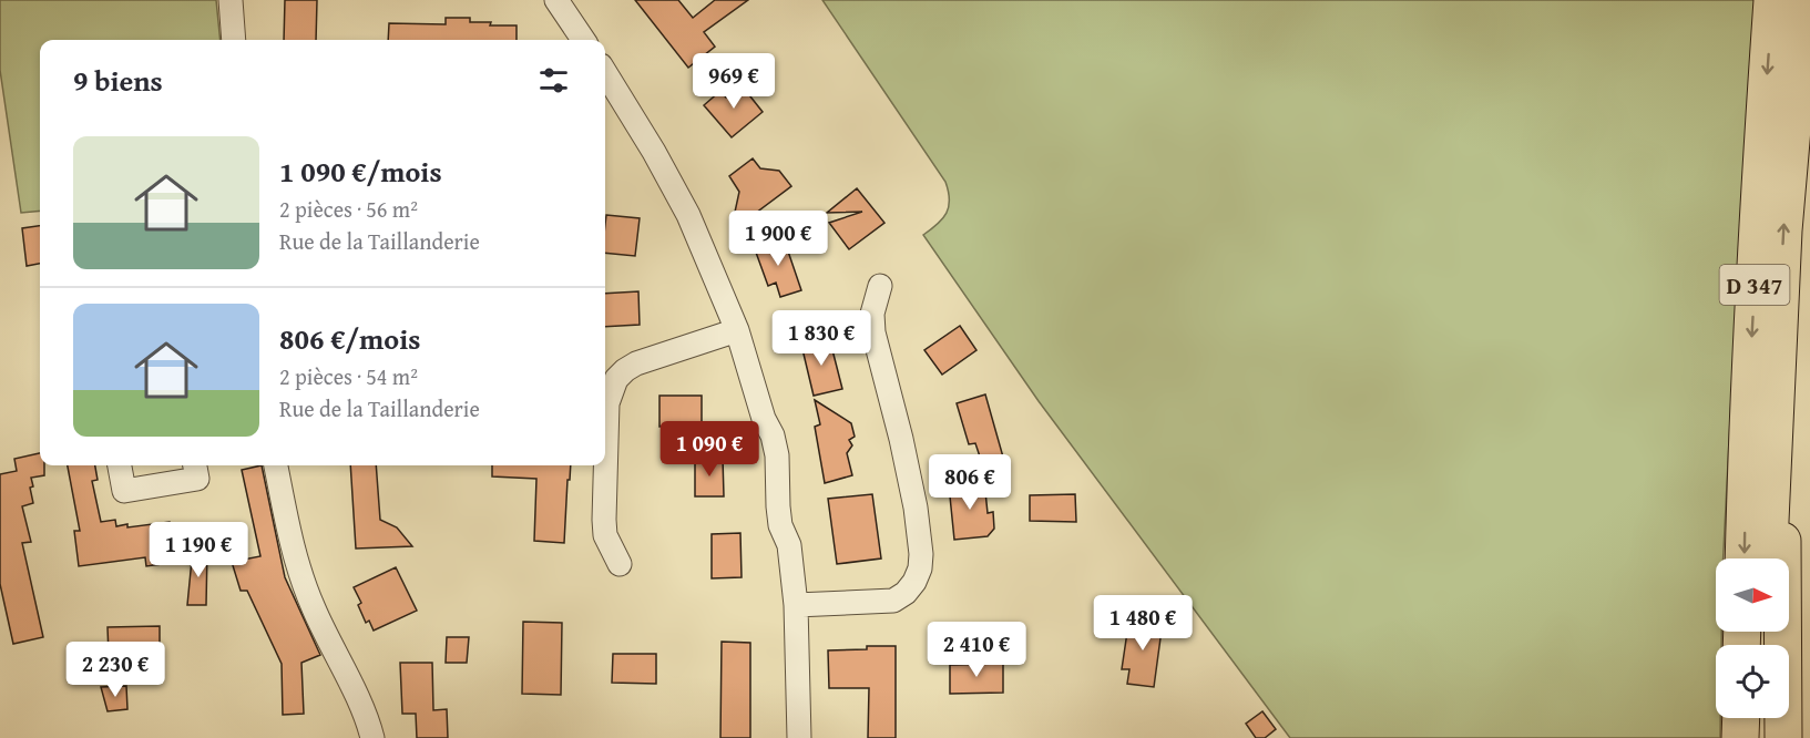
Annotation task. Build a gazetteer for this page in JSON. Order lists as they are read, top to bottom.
{
  "streets": {
    "highway": ["D 347"]
  },
  "north": "right",
  "page": {
    "heading": "9 biens",
    "price": [
      "969 €",
      "1 900 €",
      "1 830 €",
      "1 090 €",
      "806 €",
      "1 190 €",
      "1 480 €",
      "2 410 €",
      "2 230 €"
    ],
    "list": [
      {
        "name": "1 090 €/mois",
        "note": "2 pièces · 56 m² · Rue de la Taillanderie"
      },
      {
        "name": "806 €/mois",
        "note": "2 pièces · 54 m² · Rue de la Taillanderie"
      }
    ]
  }
}
